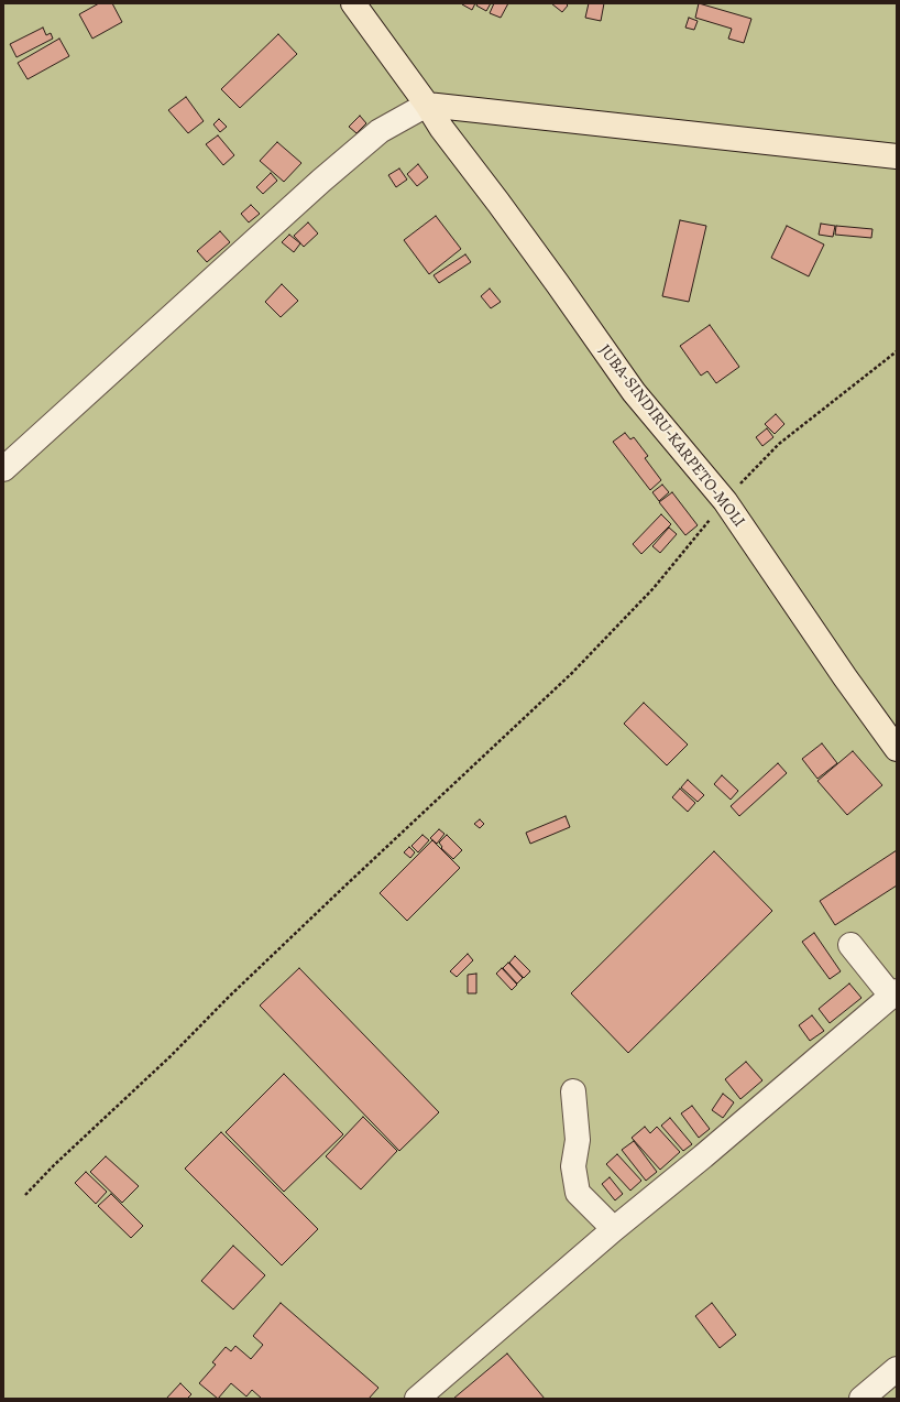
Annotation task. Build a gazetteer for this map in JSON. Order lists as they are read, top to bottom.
{
  "streets": {
    "main road": ["JUBA-SINDIRU-KARPETO-MOLI"]
  }
}
